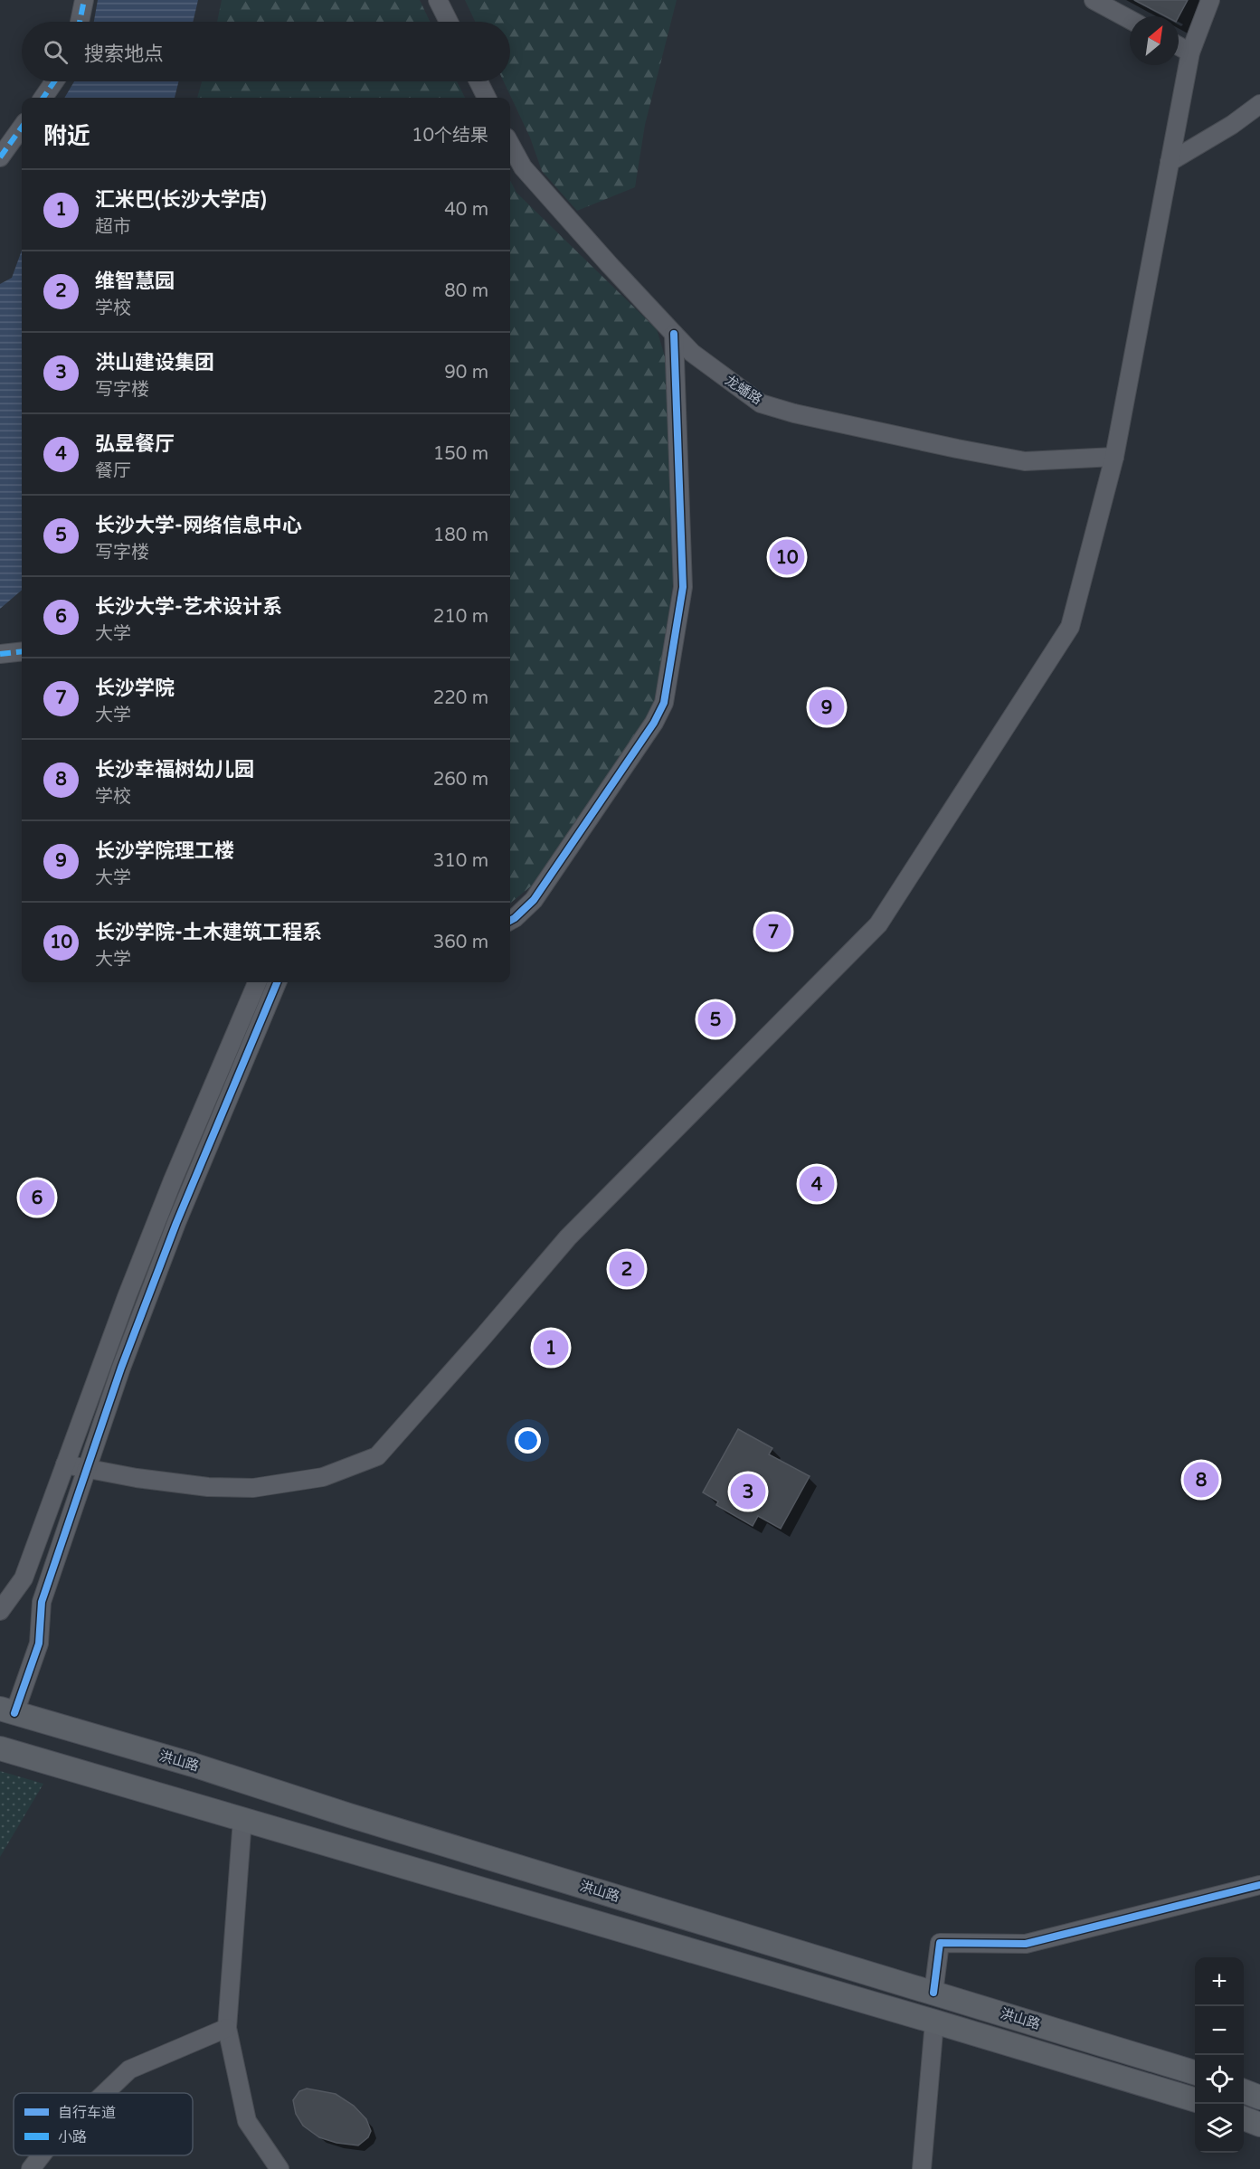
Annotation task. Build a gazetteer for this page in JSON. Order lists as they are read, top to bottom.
{
  "streets": {
    "main road": ["洪山路"],
    "street": ["龙蟠路"]
  },
  "legend": ["自行车道", "小路"],
  "north": "top right",
  "page": {
    "search": "搜索地点",
    "heading": ["附近", "10个结果"],
    "list": [
      {
        "mark": "1",
        "name": "汇米巴(长沙大学店)",
        "note": "超市",
        "value": "40 m"
      },
      {
        "mark": "2",
        "name": "维智慧园",
        "note": "学校",
        "value": "80 m"
      },
      {
        "mark": "3",
        "name": "洪山建设集团",
        "note": "写字楼",
        "value": "90 m"
      },
      {
        "mark": "4",
        "name": "弘昱餐厅",
        "note": "餐厅",
        "value": "150 m"
      },
      {
        "mark": "5",
        "name": "长沙大学-网络信息中心",
        "note": "写字楼",
        "value": "180 m"
      },
      {
        "mark": "6",
        "name": "长沙大学-艺术设计系",
        "note": "大学",
        "value": "210 m"
      },
      {
        "mark": "7",
        "name": "长沙学院",
        "note": "大学",
        "value": "220 m"
      },
      {
        "mark": "8",
        "name": "长沙幸福树幼儿园",
        "note": "学校",
        "value": "260 m"
      },
      {
        "mark": "9",
        "name": "长沙学院理工楼",
        "note": "大学",
        "value": "310 m"
      },
      {
        "mark": "10",
        "name": "长沙学院-土木建筑工程系",
        "note": "大学",
        "value": "360 m"
      }
    ],
    "pins": [
      "10",
      "9",
      "7",
      "5",
      "4",
      "6",
      "2",
      "1",
      "8",
      "3"
    ],
    "map_buttons": ["+", "−"]
  }
}
